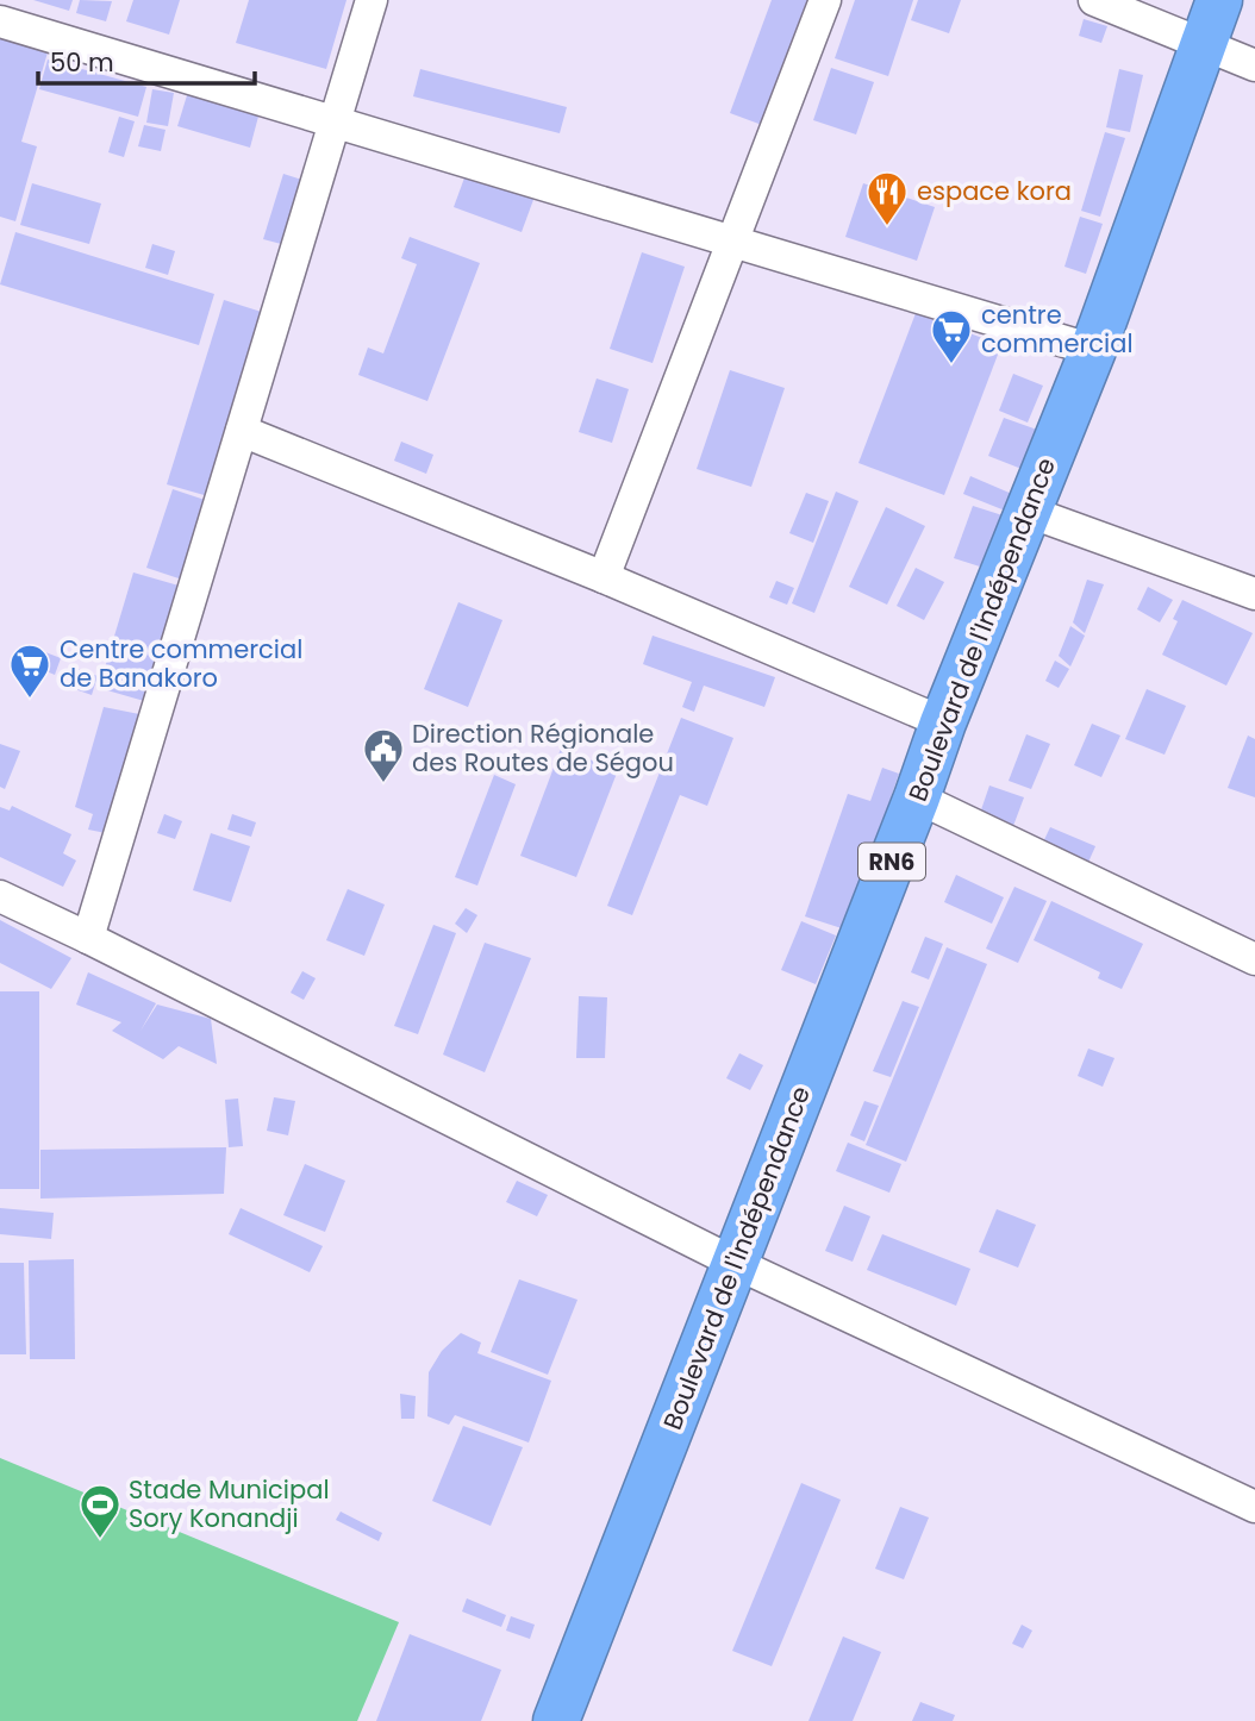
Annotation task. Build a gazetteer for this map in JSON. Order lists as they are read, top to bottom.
{
  "streets": {
    "highway": ["Boulevard de l'Indépendance", "RN6"]
  },
  "places": {
    "restaurant": ["espace kora"],
    "supermarket": ["centre commercial", "Centre commercial de Banakoro"],
    "public building": ["Direction Régionale des Routes de Ségou"],
    "sports": ["Stade Municipal Sory Konandji"]
  },
  "scale_bar": "50 m"
}
